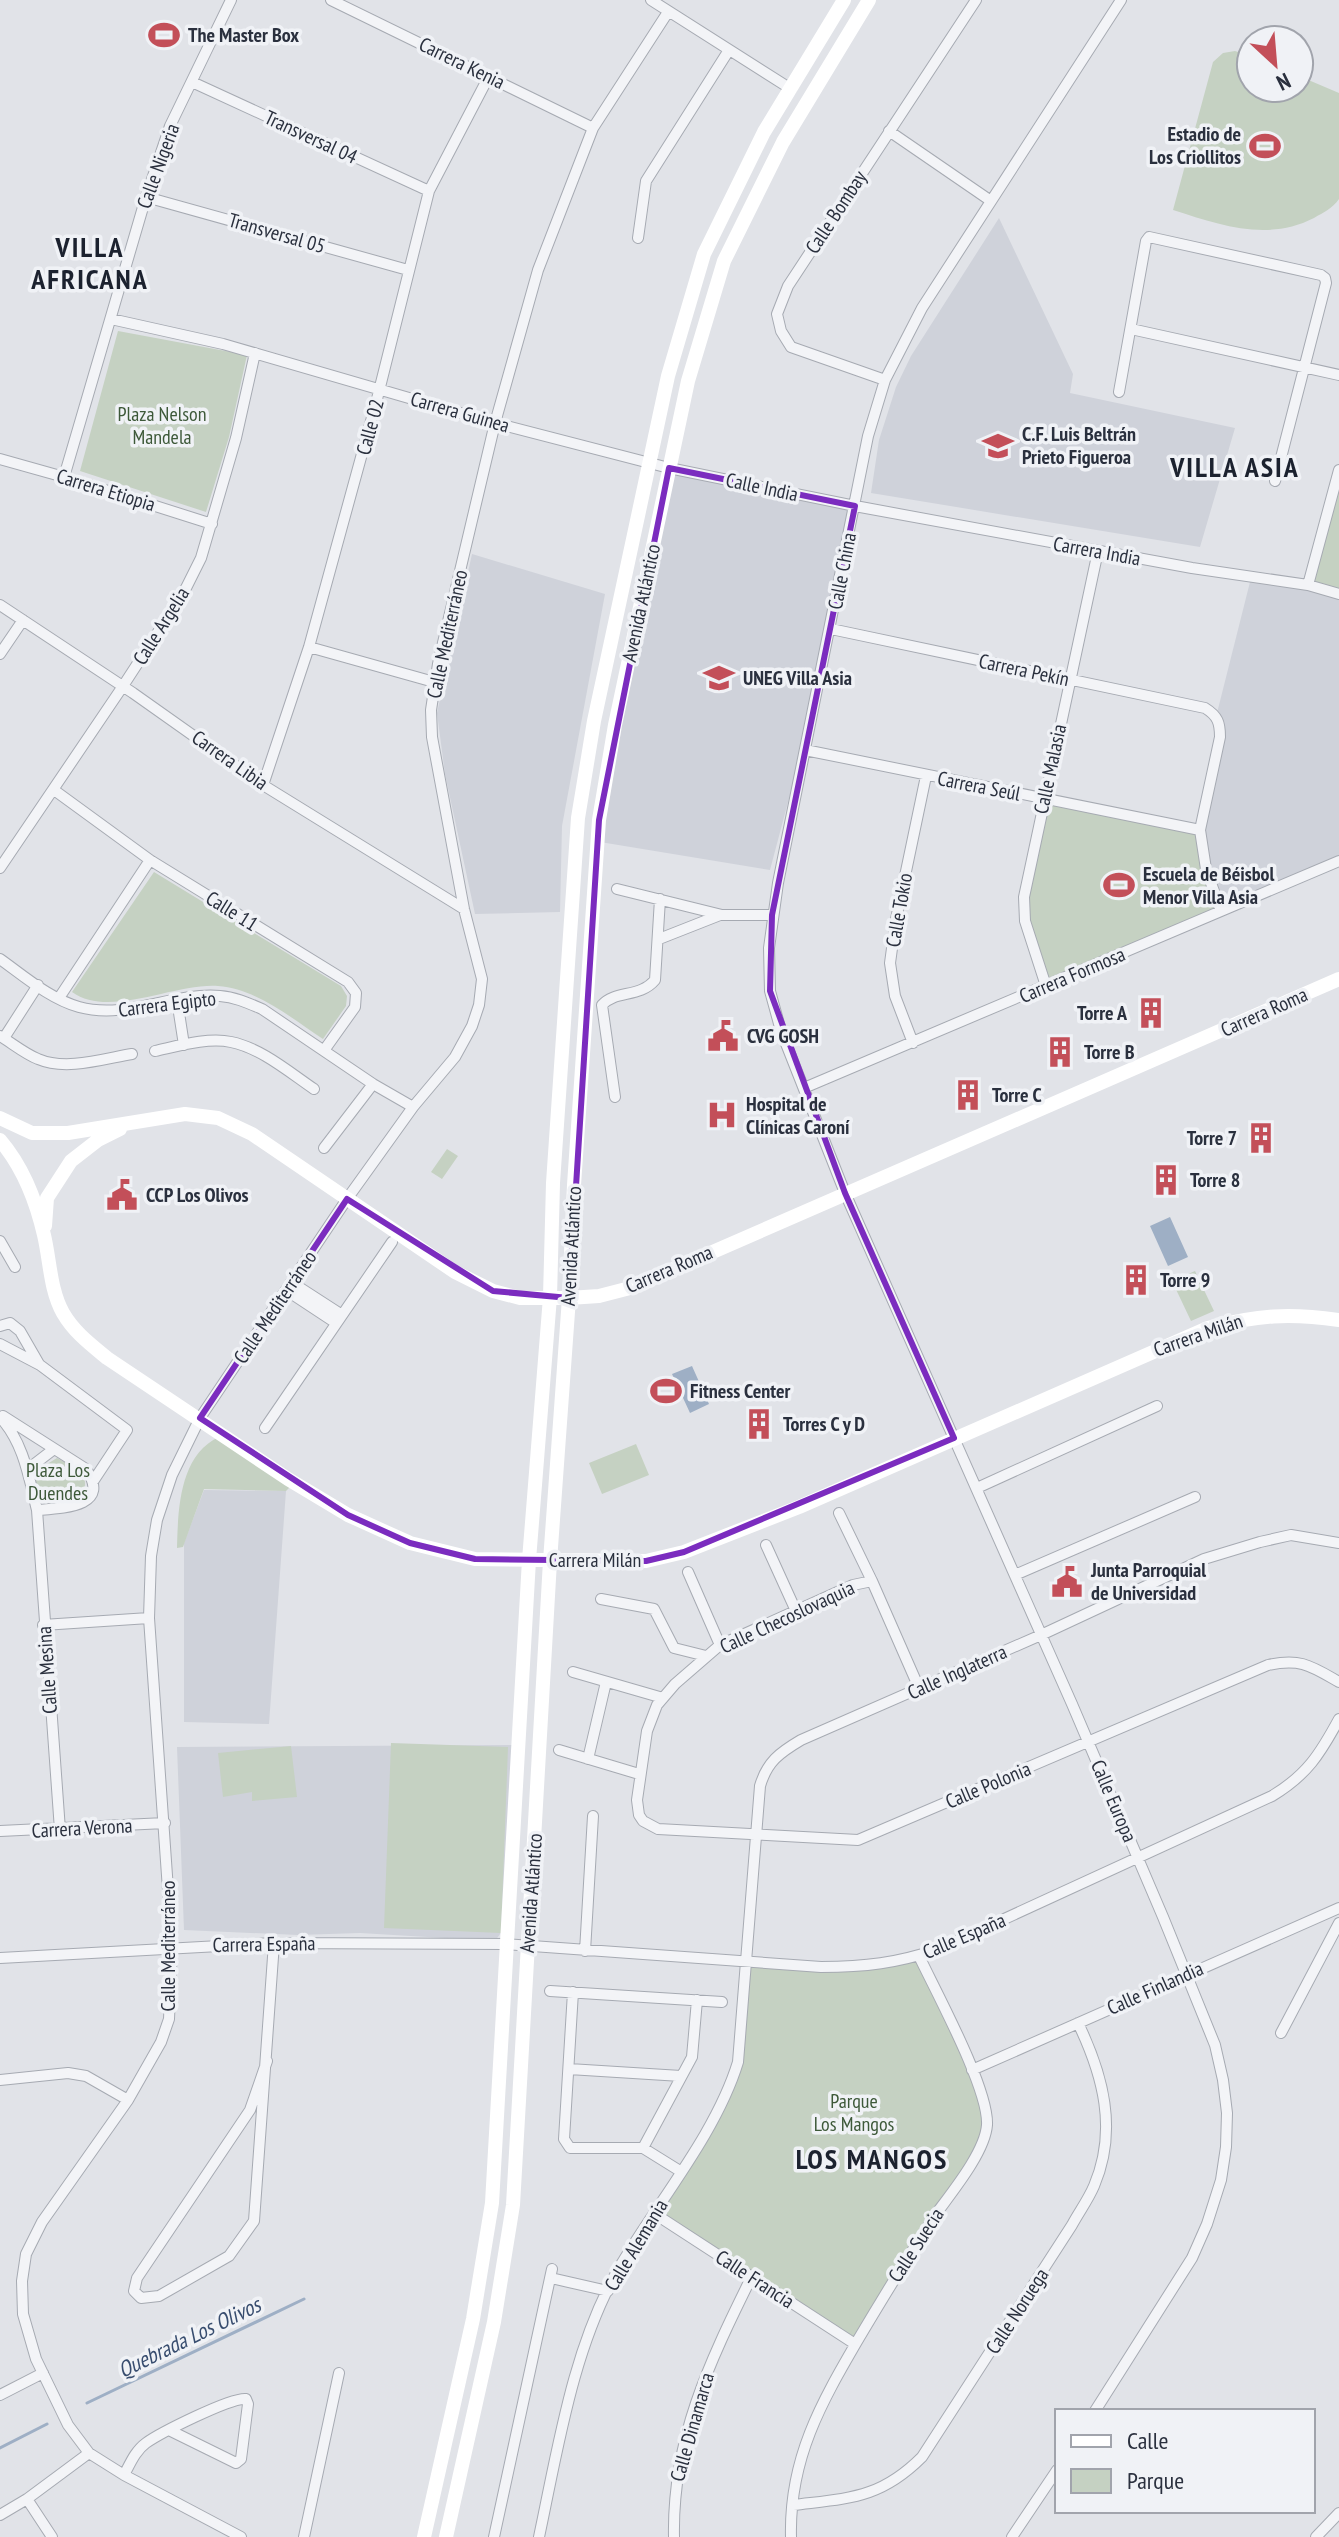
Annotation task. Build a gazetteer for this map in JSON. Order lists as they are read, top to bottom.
{
  "streets": {
    "main road": ["Avenida Atlántico", "Carrera Roma", "Carrera Milán"],
    "street": [
      "Carrera Kenia",
      "Transversal 04",
      "Calle Nigeria",
      "Calle Bombay",
      "Transversal 05",
      "Carrera Guinea",
      "Calle 02",
      "Calle India",
      "Carrera Etiopia",
      "Carrera India",
      "Calle China",
      "Calle Argelia",
      "Calle Mediterráneo",
      "Carrera Pekín",
      "Carrera Libia",
      "Calle Malasia",
      "Carrera Seúl",
      "Calle Tokio",
      "Calle 11",
      "Carrera Formosa",
      "Carrera Egipto",
      "Calle Checoslovaquia",
      "Calle Mesina",
      "Calle Inglaterra",
      "Calle Polonia",
      "Calle Europa",
      "Carrera Verona",
      "Calle España",
      "Carrera España",
      "Calle Finlandia",
      "Calle Alemania",
      "Calle Suecia",
      "Calle Francia",
      "Calle Noruega",
      "Calle Dinamarca"
    ]
  },
  "crossings": [
    ["Carrera Kenia", "Calle 02"],
    ["Carrera Kenia", "Calle Mediterráneo"],
    ["Transversal 04", "Calle Nigeria"],
    ["Transversal 04", "Calle 02"],
    ["Calle Nigeria", "Transversal 05"],
    ["Calle Nigeria", "Carrera Guinea"],
    ["Calle Nigeria", "Carrera Etiopia"],
    ["Calle Bombay", "Calle China"],
    ["Transversal 05", "Calle 02"],
    ["Carrera Guinea", "Calle 02"],
    ["Carrera Guinea", "Calle India"],
    ["Carrera Guinea", "Avenida Atlántico"],
    ["Carrera Guinea", "Calle Argelia"],
    ["Carrera Guinea", "Calle Mediterráneo"],
    ["Calle 02", "Carrera Libia"],
    ["Calle India", "Carrera India"],
    ["Calle India", "Calle China"],
    ["Calle India", "Avenida Atlántico"],
    ["Carrera Etiopia", "Calle Argelia"],
    ["Carrera India", "Calle China"],
    ["Carrera India", "Calle Malasia"],
    ["Calle China", "Carrera Pekín"],
    ["Calle China", "Carrera Seúl"],
    ["Calle China", "Carrera Formosa"],
    ["Calle China", "Carrera Roma"],
    ["Calle China", "Calle Europa"],
    ["Avenida Atlántico", "Carrera Roma"],
    ["Avenida Atlántico", "Carrera Milán"],
    ["Avenida Atlántico", "Calle España"],
    ["Avenida Atlántico", "Carrera España"],
    ["Calle Argelia", "Carrera Libia"],
    ["Calle Argelia", "Calle 11"],
    ["Calle Mediterráneo", "Carrera Libia"],
    ["Calle Mediterráneo", "Carrera Egipto"],
    ["Calle Mediterráneo", "Carrera Roma"],
    ["Calle Mediterráneo", "Carrera Milán"],
    ["Calle Mediterráneo", "Carrera Verona"],
    ["Calle Mediterráneo", "Carrera España"],
    ["Carrera Pekín", "Calle Malasia"],
    ["Carrera Pekín", "Carrera Seúl"],
    ["Calle Malasia", "Carrera Seúl"],
    ["Calle Malasia", "Carrera Formosa"],
    ["Carrera Seúl", "Calle Tokio"],
    ["Calle Tokio", "Carrera Formosa"],
    ["Calle 11", "Carrera Egipto"],
    ["Carrera Roma", "Calle Europa"],
    ["Carrera Milán", "Calle Europa"],
    ["Calle Checoslovaquia", "Calle Inglaterra"],
    ["Calle Checoslovaquia", "Calle Polonia"],
    ["Calle Mesina", "Carrera Verona"],
    ["Calle Inglaterra", "Calle Polonia"],
    ["Calle Inglaterra", "Calle Europa"],
    ["Calle Inglaterra", "Calle España"],
    ["Calle Inglaterra", "Calle Alemania"],
    ["Calle Polonia", "Calle Europa"],
    ["Calle Europa", "Calle España"],
    ["Calle Europa", "Calle Finlandia"],
    ["Calle España", "Carrera España"],
    ["Calle España", "Calle Alemania"],
    ["Calle España", "Calle Suecia"],
    ["Calle Finlandia", "Calle Suecia"],
    ["Calle Finlandia", "Calle Noruega"],
    ["Calle Alemania", "Calle Francia"],
    ["Calle Suecia", "Calle Francia"],
    ["Calle Suecia", "Calle Noruega"],
    ["Calle Francia", "Calle Dinamarca"]
  ],
  "districts": ["VILLA AFRICANA", "VILLA ASIA", "LOS MANGOS"],
  "water": ["Quebrada Los Olivos"],
  "parks": ["Plaza Nelson Mandela", "Plaza Los Duendes", "Parque Los Mangos"],
  "places": {
    "sports": [
      "The Master Box",
      "Estadio de Los Criollitos",
      "Escuela de Béisbol Menor Villa Asia",
      "Fitness Center"
    ],
    "school or university": ["C.F. Luis Beltrán Prieto Figueroa", "UNEG Villa Asia"],
    "building": [
      "Torre A",
      "Torre B",
      "Torre C",
      "Torre 7",
      "Torre 8",
      "Torre 9",
      "Torres C y D"
    ],
    "public building": ["CVG GOSH", "CCP Los Olivos", "Junta Parroquial de Universidad"],
    "hospital": ["Hospital de Clínicas Caroní"]
  },
  "legend": ["Calle", "Parque"],
  "north": "bottom right"
}
